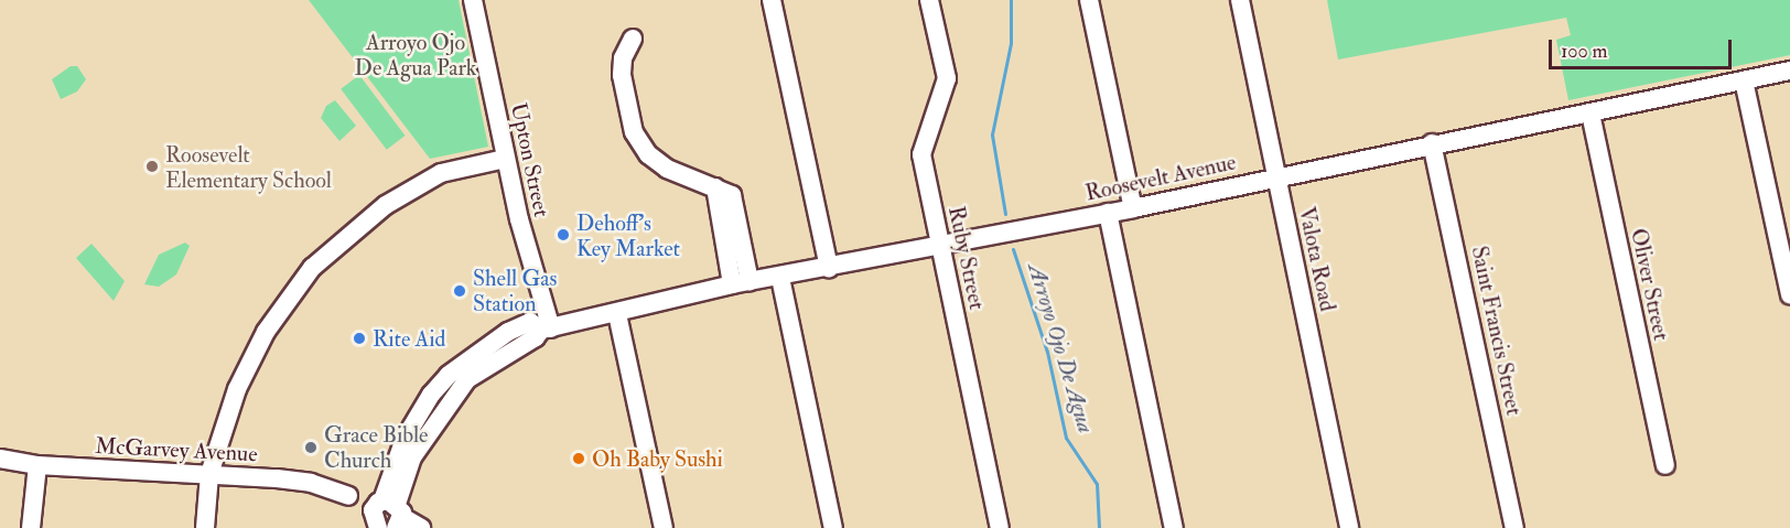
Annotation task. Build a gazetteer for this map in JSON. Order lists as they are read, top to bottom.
{
  "streets": {
    "street": [
      "Upton Street",
      "Roosevelt Avenue",
      "Ruby Street",
      "Valota Road",
      "Oliver Street",
      "Saint Francis Street",
      "McGarvey Avenue"
    ]
  },
  "crossings": [
    ["Upton Street", "Roosevelt Avenue"],
    ["Roosevelt Avenue", "Ruby Street"],
    ["Roosevelt Avenue", "Valota Road"],
    ["Roosevelt Avenue", "Oliver Street"],
    ["Roosevelt Avenue", "Saint Francis Street"],
    ["Roosevelt Avenue", "McGarvey Avenue"]
  ],
  "water": ["Arroyo Ojo De Agua"],
  "parks": ["Arroyo Ojo De Agua Park"],
  "places": [
    "Roosevelt Elementary School",
    "Dehoff's Key Market",
    "Shell Gas Station",
    "Rite Aid",
    "Grace Bible Church",
    "Oh Baby Sushi"
  ],
  "scale_bar": "100 m"
}
